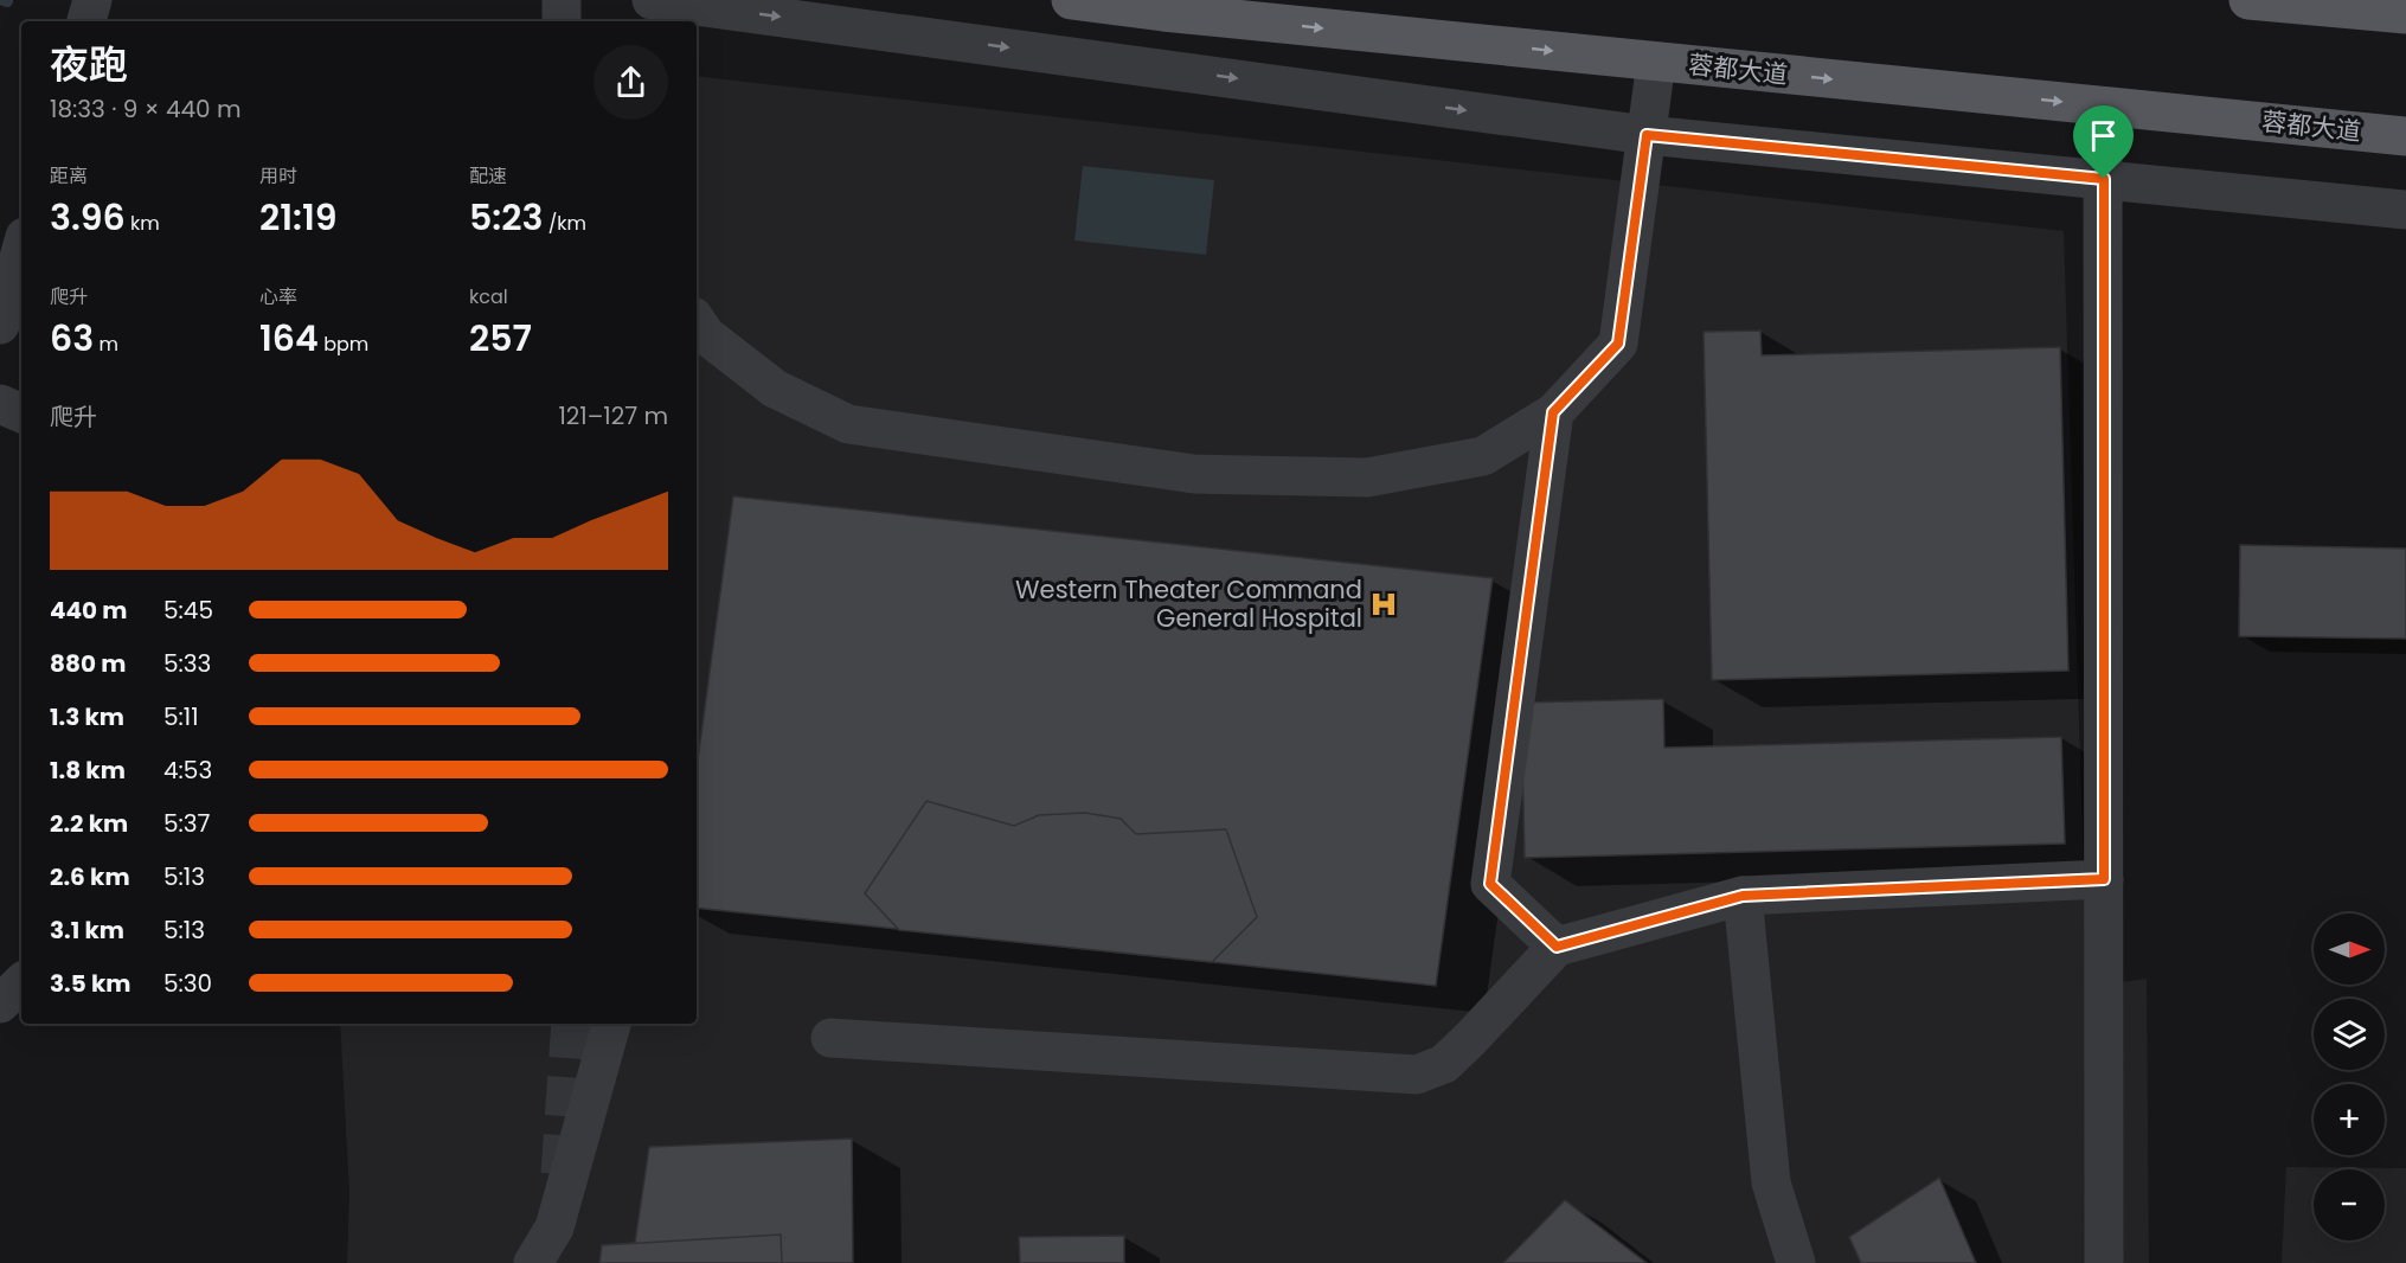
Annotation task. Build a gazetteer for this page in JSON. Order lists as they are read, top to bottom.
{
  "streets": {
    "main road": ["蓉都大道"]
  },
  "one_way": ["蓉都大道"],
  "places": {
    "hospital": ["Western Theater Command General Hospital"]
  },
  "north": "right",
  "page": {
    "heading": ["夜跑", "18:33 · 9 × 440 m"],
    "stats": [
      ["距离", "3.96 km"],
      ["用时", "21:19"],
      ["配速", "5:23 /km"],
      ["爬升", "63 m"],
      ["心率", "164 bpm"],
      ["kcal", "257"]
    ],
    "chart": ["爬升", "121–127 m"],
    "list": [
      {
        "name": "440 m",
        "note": "5:45"
      },
      {
        "name": "880 m",
        "note": "5:33"
      },
      {
        "name": "1.3 km",
        "note": "5:11"
      },
      {
        "name": "1.8 km",
        "note": "4:53"
      },
      {
        "name": "2.2 km",
        "note": "5:37"
      },
      {
        "name": "2.6 km",
        "note": "5:13"
      },
      {
        "name": "3.1 km",
        "note": "5:13"
      },
      {
        "name": "3.5 km",
        "note": "5:30"
      }
    ],
    "map_buttons": ["+", "−"]
  }
}
